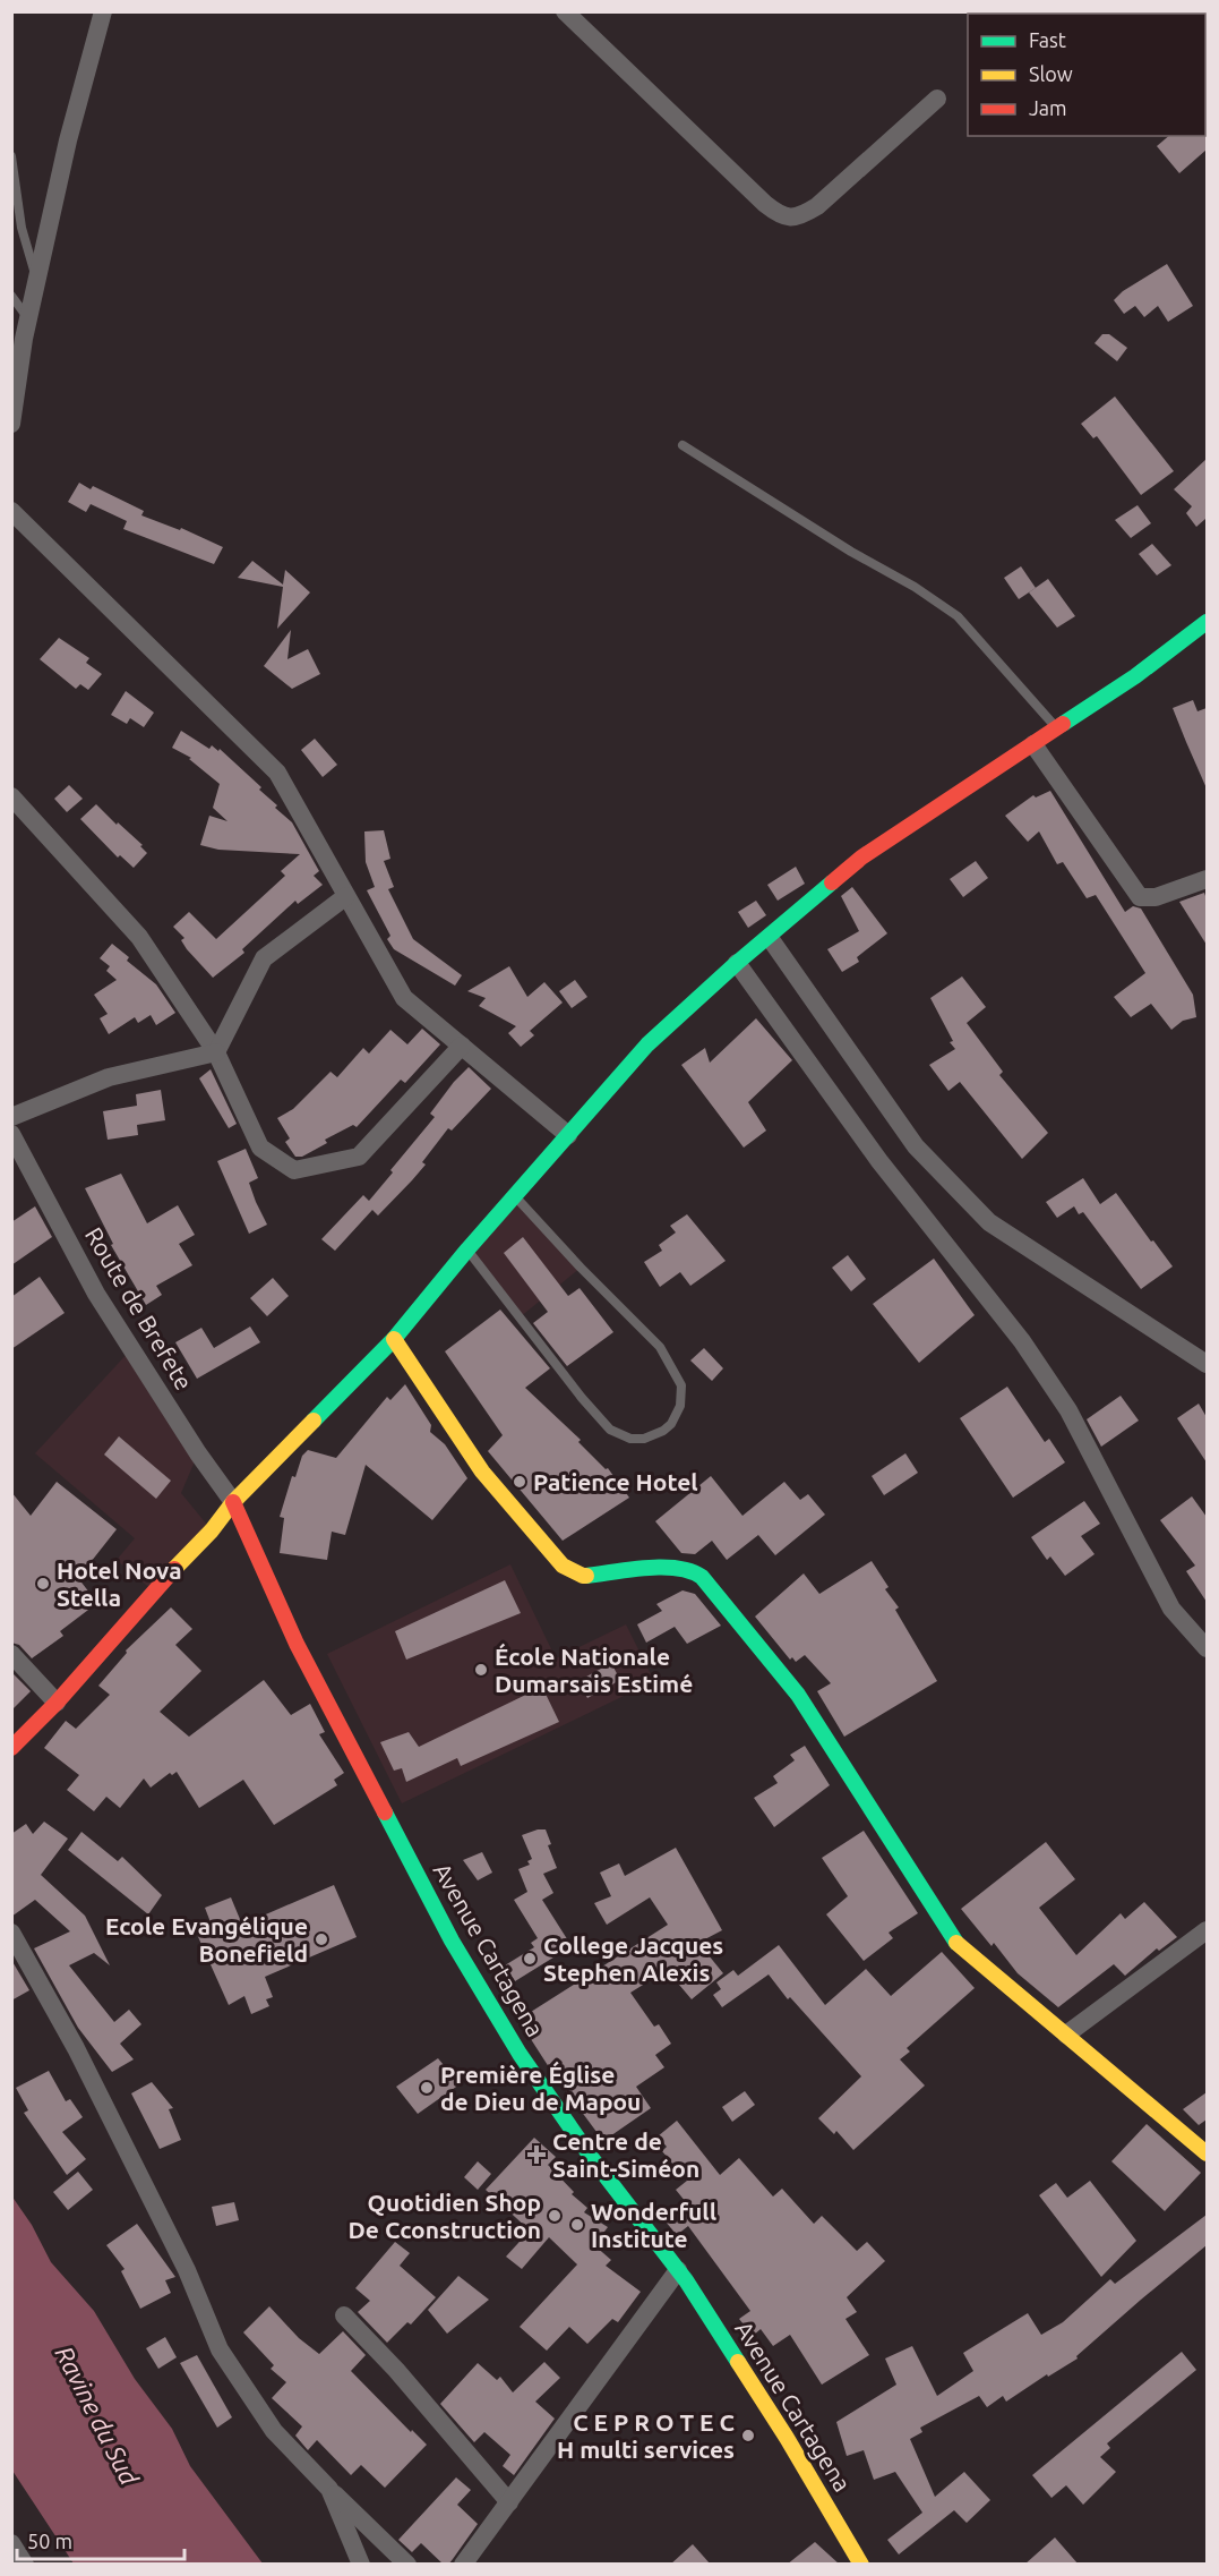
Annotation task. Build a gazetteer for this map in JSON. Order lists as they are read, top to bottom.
{
  "streets": {
    "street": ["Route de Brefete", "Avenue Cartagena"]
  },
  "crossings": [
    ["Route de Brefete", "Avenue Cartagena"]
  ],
  "water": ["Ravine du Sud"],
  "places": {
    "other": [
      "Patience Hotel",
      "Hotel Nova Stella",
      "École Nationale Dumarsais Estimé",
      "Ecole Evangélique Bonefield",
      "College Jacques Stephen Alexis",
      "Première Église de Dieu de Mapou",
      "Quotidien Shop De Cconstruction",
      "Wonderfull Institute",
      "C E P R O T E C H multi services"
    ],
    "health": ["Centre de Saint-Siméon"]
  },
  "legend": ["Fast", "Slow", "Jam"],
  "scale_bar": "50 m"
}
